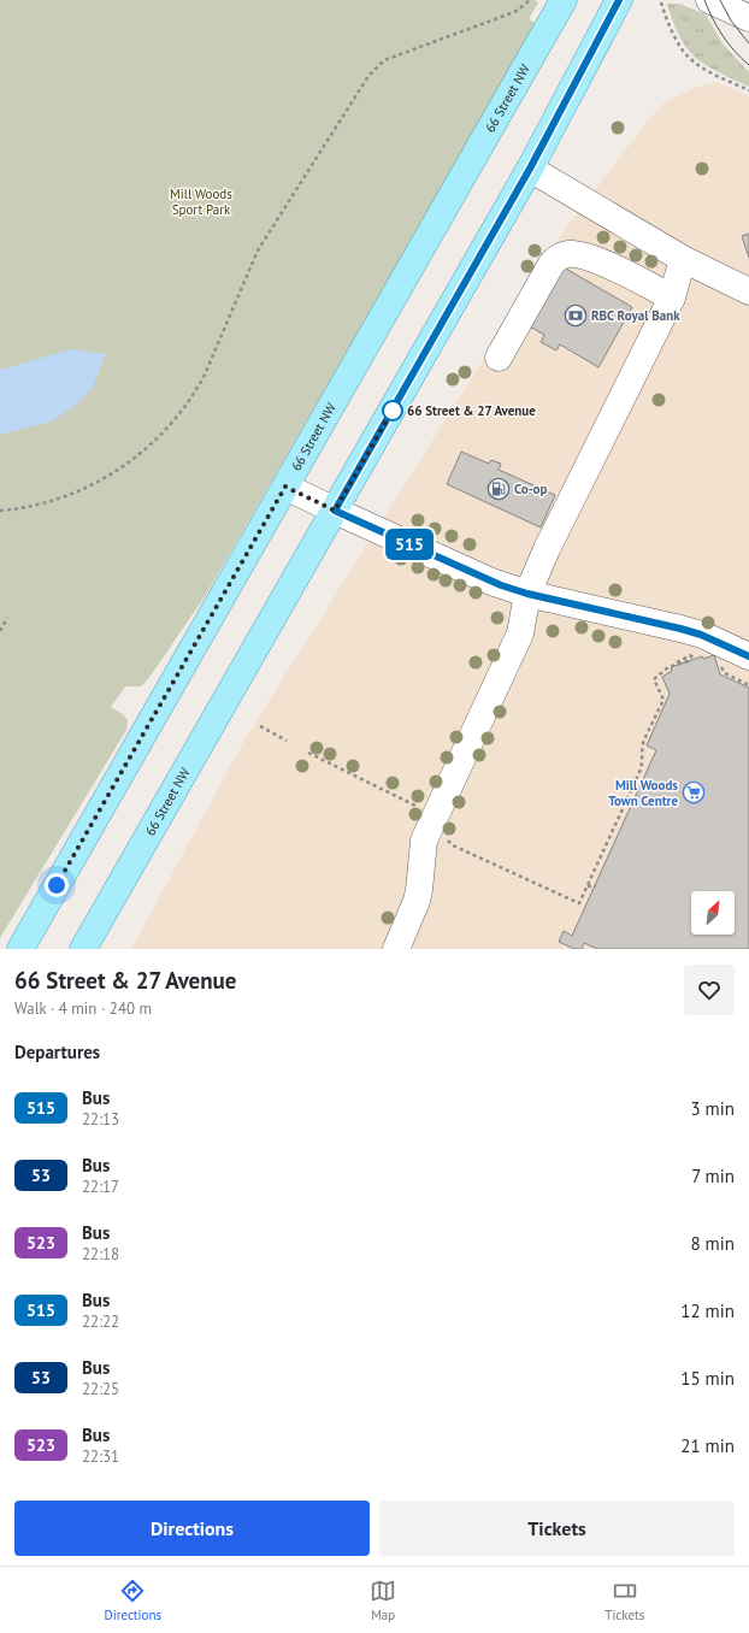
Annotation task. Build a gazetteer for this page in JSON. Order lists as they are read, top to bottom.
{
  "streets": {
    "main road": ["66 Street NW"]
  },
  "parks": ["Mill Woods Sport Park"],
  "places": {
    "bank": ["RBC Royal Bank"],
    "other": ["66 Street & 27 Avenue"],
    "fuel station": ["Co-op"],
    "supermarket": ["Mill Woods Town Centre"]
  },
  "lines": ["bus line 515"],
  "north": "top right",
  "page": {
    "on_map": "515",
    "heading": [
      ["66 Street & 27 Avenue", "Walk · 4 min · 240 m"],
      "Departures"
    ],
    "list": [
      {
        "mark": "515",
        "name": "Bus",
        "note": "22:13",
        "value": "3 min"
      },
      {
        "mark": "53",
        "name": "Bus",
        "note": "22:17",
        "value": "7 min"
      },
      {
        "mark": "523",
        "name": "Bus",
        "note": "22:18",
        "value": "8 min"
      },
      {
        "mark": "515",
        "name": "Bus",
        "note": "22:22",
        "value": "12 min"
      },
      {
        "mark": "53",
        "name": "Bus",
        "note": "22:25",
        "value": "15 min"
      },
      {
        "mark": "523",
        "name": "Bus",
        "note": "22:31",
        "value": "21 min"
      }
    ],
    "buttons": ["Directions", "Tickets"],
    "tabs": ["Directions", "Map", "Tickets"]
  }
}
